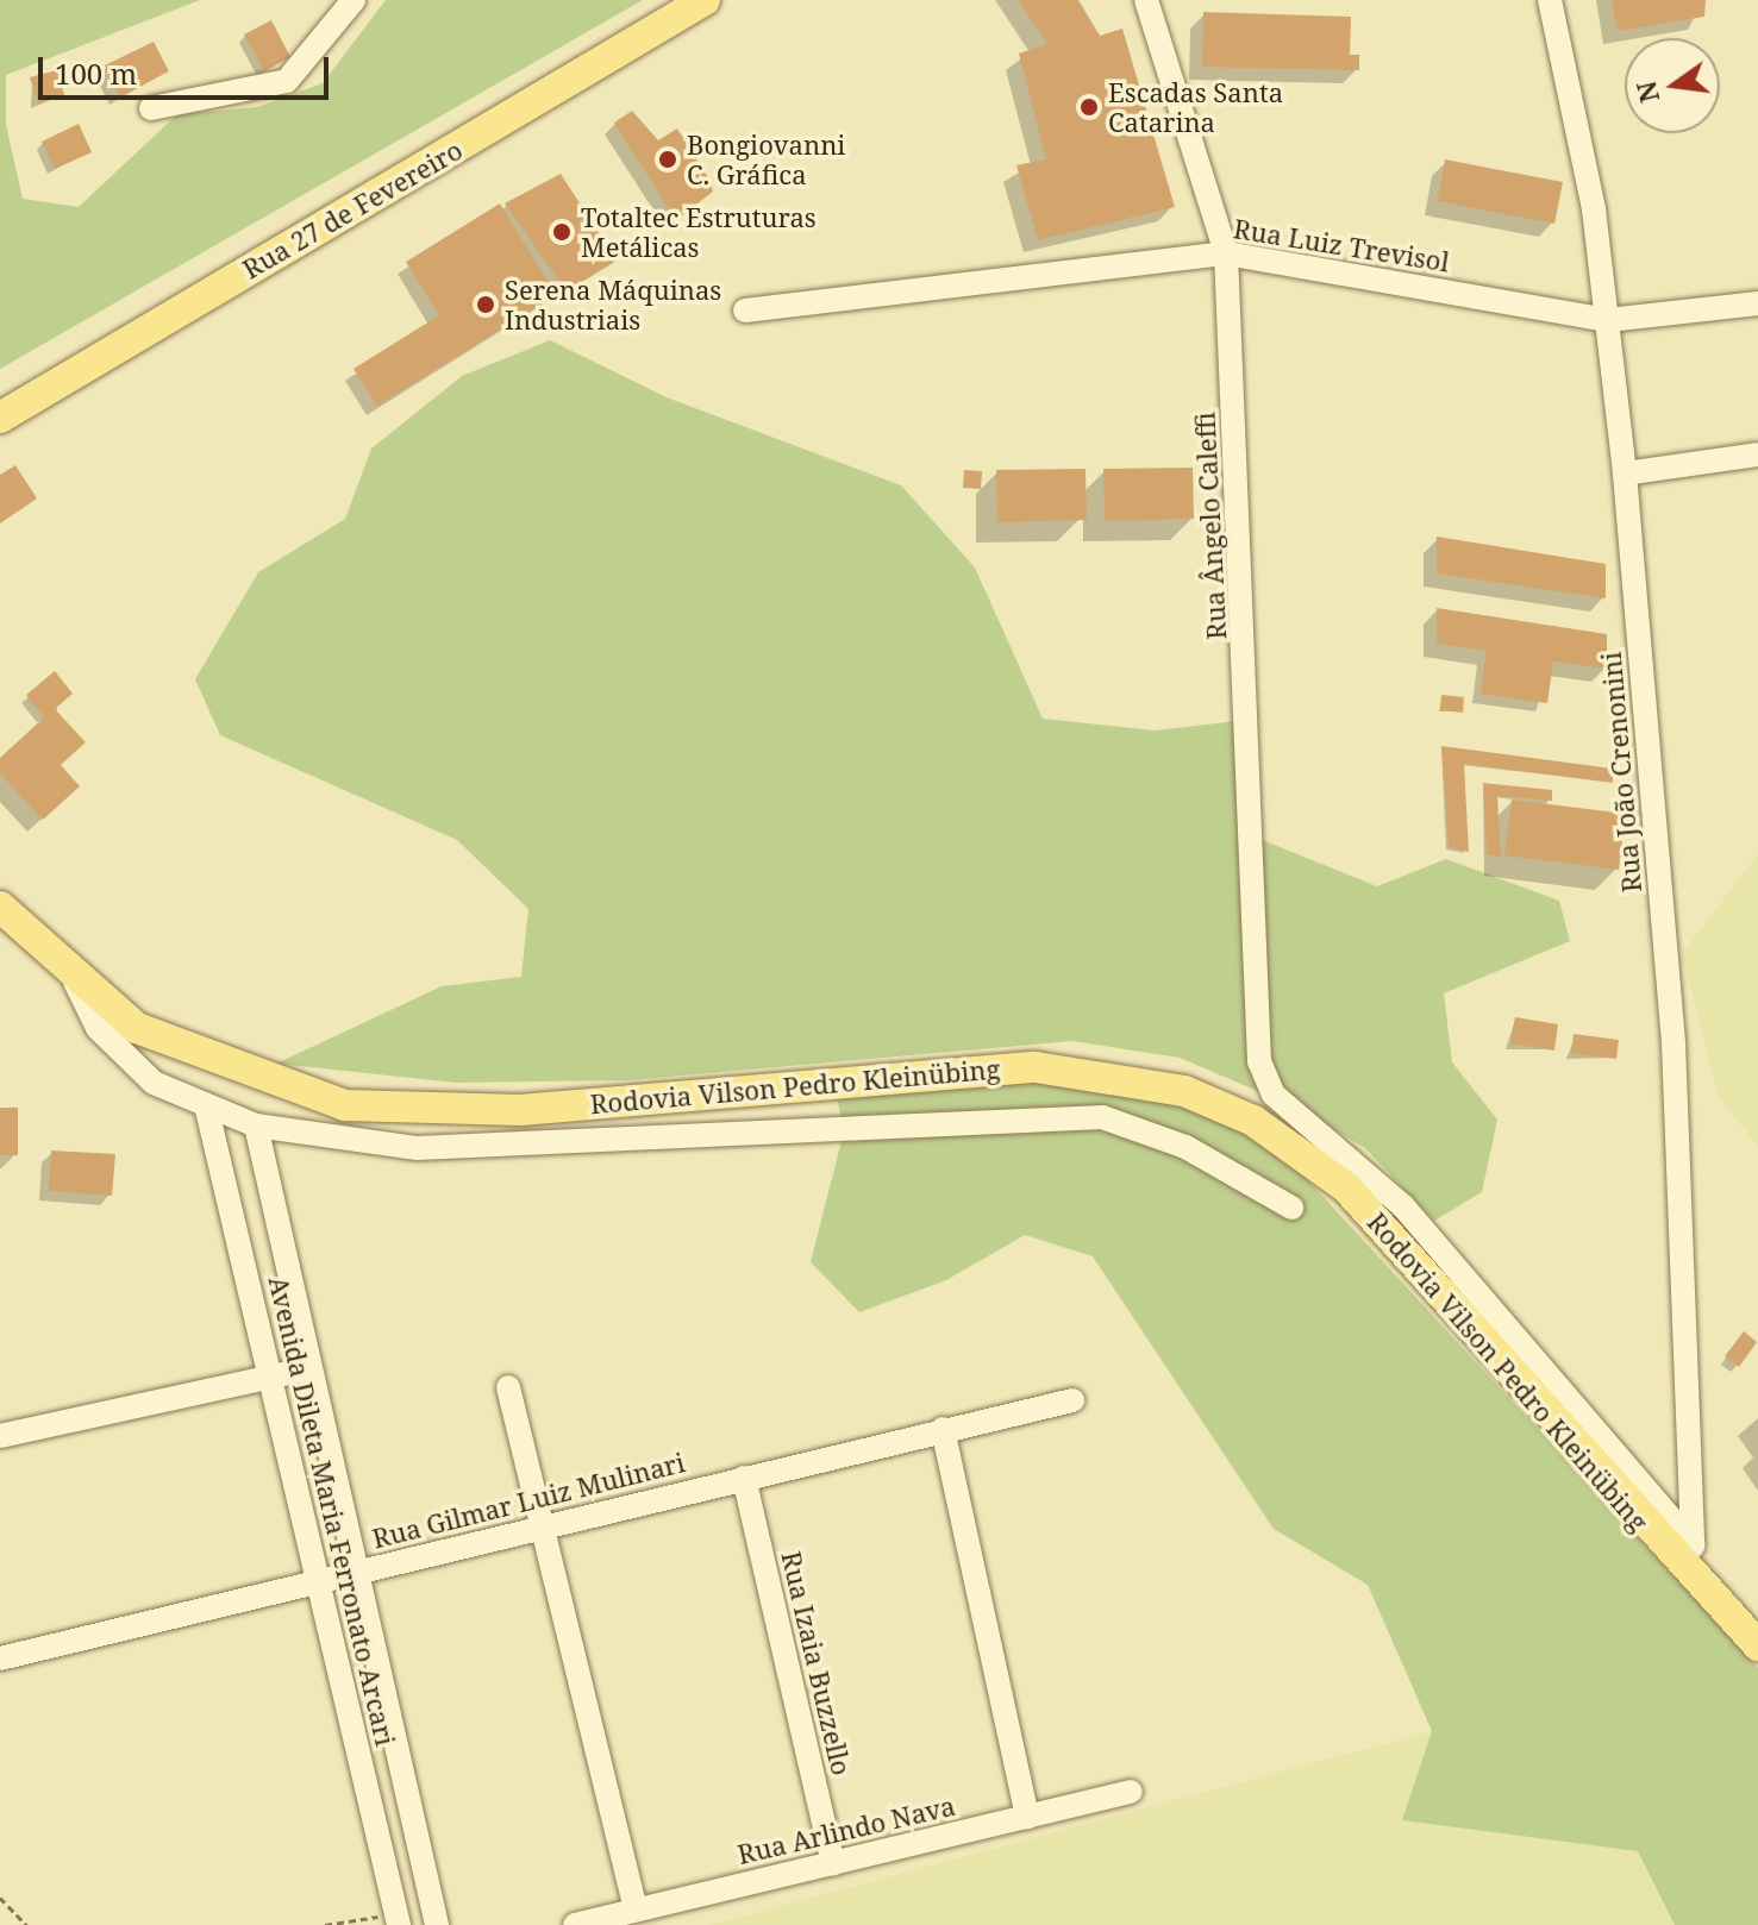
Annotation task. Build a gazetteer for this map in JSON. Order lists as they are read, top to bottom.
{
  "streets": {
    "main road": ["Rua 27 de Fevereiro", "Rodovia Vilson Pedro Kleinübing"],
    "street": [
      "Rua Luiz Trevisol",
      "Rua Ângelo Caleffi",
      "Rua João Crenonini",
      "Rua Gilmar Luiz Mulinari",
      "Avenida Dileta Maria Ferronato Arcari",
      "Rua Izaia Buzzello",
      "Rua Arlindo Nava"
    ]
  },
  "crossings": [
    ["Rua Luiz Trevisol", "Rua Ângelo Caleffi"],
    ["Rua Luiz Trevisol", "Rua João Crenonini"],
    ["Rua Ângelo Caleffi", "Rua João Crenonini"],
    ["Rua João Crenonini", "Rodovia Vilson Pedro Kleinübing"],
    ["Rua Gilmar Luiz Mulinari", "Avenida Dileta Maria Ferronato Arcari"],
    ["Rua Gilmar Luiz Mulinari", "Rua Izaia Buzzello"],
    ["Rua Izaia Buzzello", "Rua Arlindo Nava"]
  ],
  "places": [
    "Escadas Santa Catarina",
    "Bongiovanni C. Gráfica",
    "Totaltec Estruturas Metálicas",
    "Serena Máquinas Industriais"
  ],
  "scale_bar": "100 m",
  "north": "left"
}
